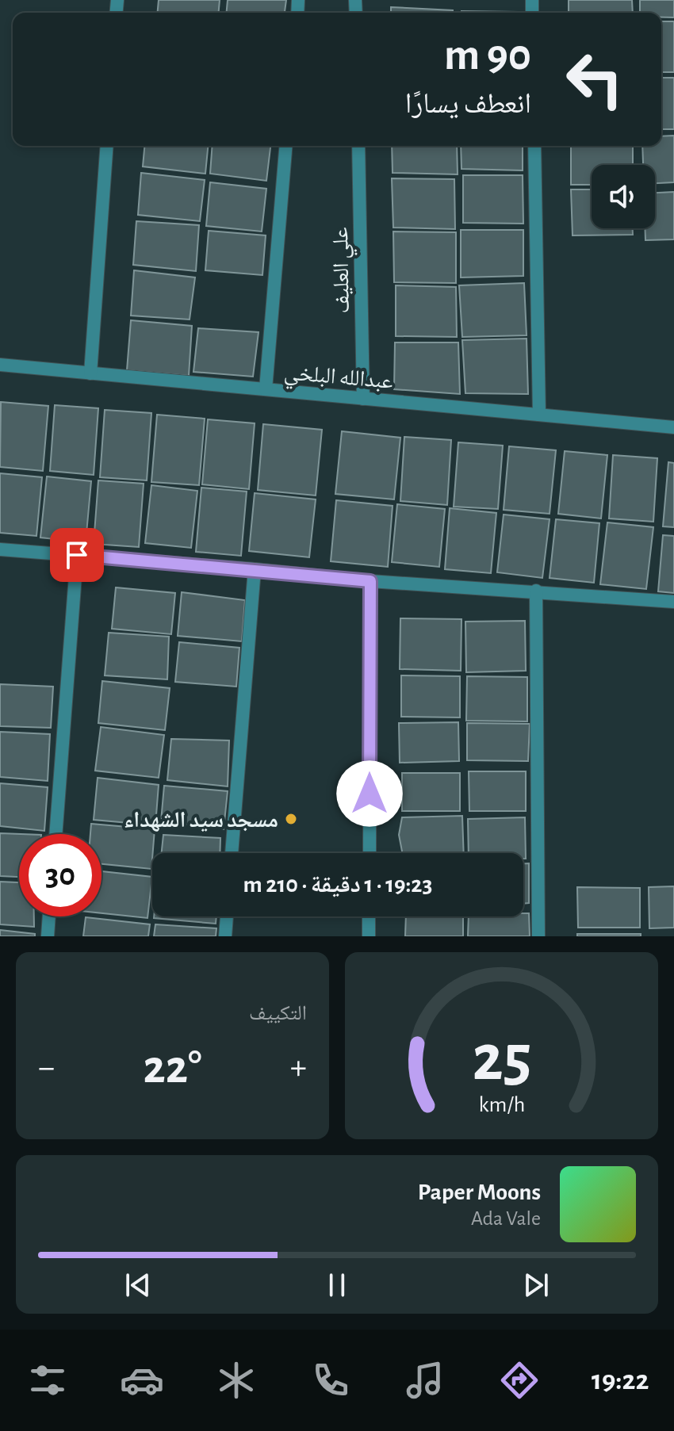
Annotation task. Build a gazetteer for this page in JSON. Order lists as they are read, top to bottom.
{
  "streets": {
    "street": ["علي العليف", "عبدالله البلخي"]
  },
  "crossings": [
    ["علي العليف", "عبدالله البلخي"]
  ],
  "places": ["مسجد سيد الشهداء"],
  "page": {
    "turn": ["90 m", "انعطف يسارًا"],
    "limit": "30",
    "trip": "19:23 · 1 دقيقة · 210 m",
    "tile": "التكييف",
    "heat": ["−", "22°", "+"],
    "song": ["Paper Moons", "Ada Vale"],
    "tabs": "19:22",
    "gauge": ["25", "km/h"]
  }
}
